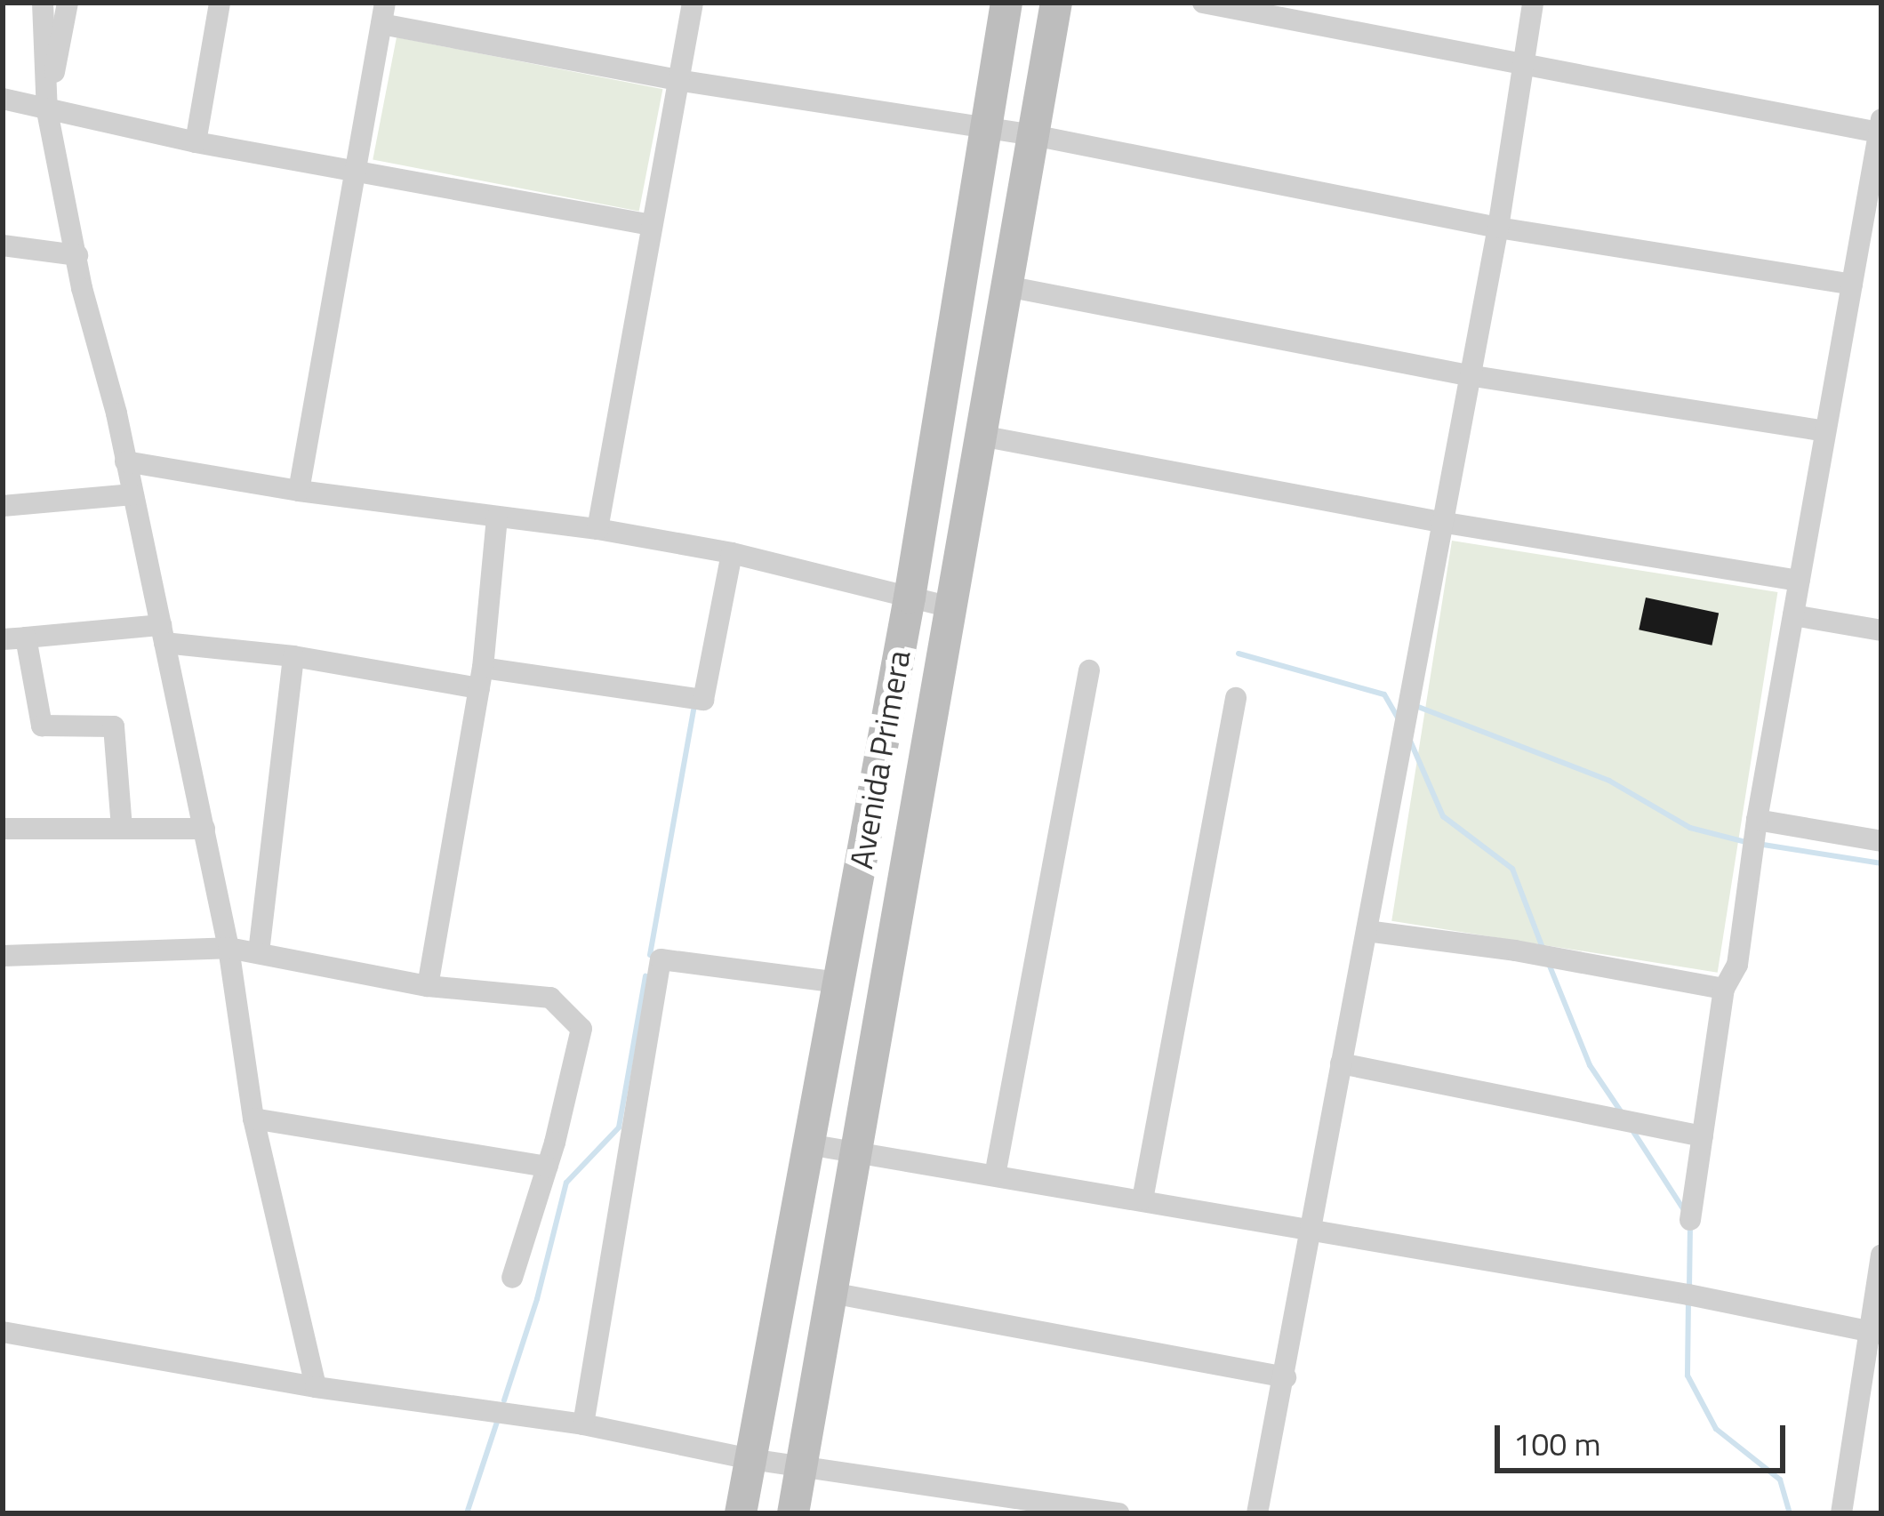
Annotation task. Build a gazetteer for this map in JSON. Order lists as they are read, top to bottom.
{
  "streets": {
    "main road": ["Avenida Primera"]
  },
  "scale_bar": "100 m"
}
